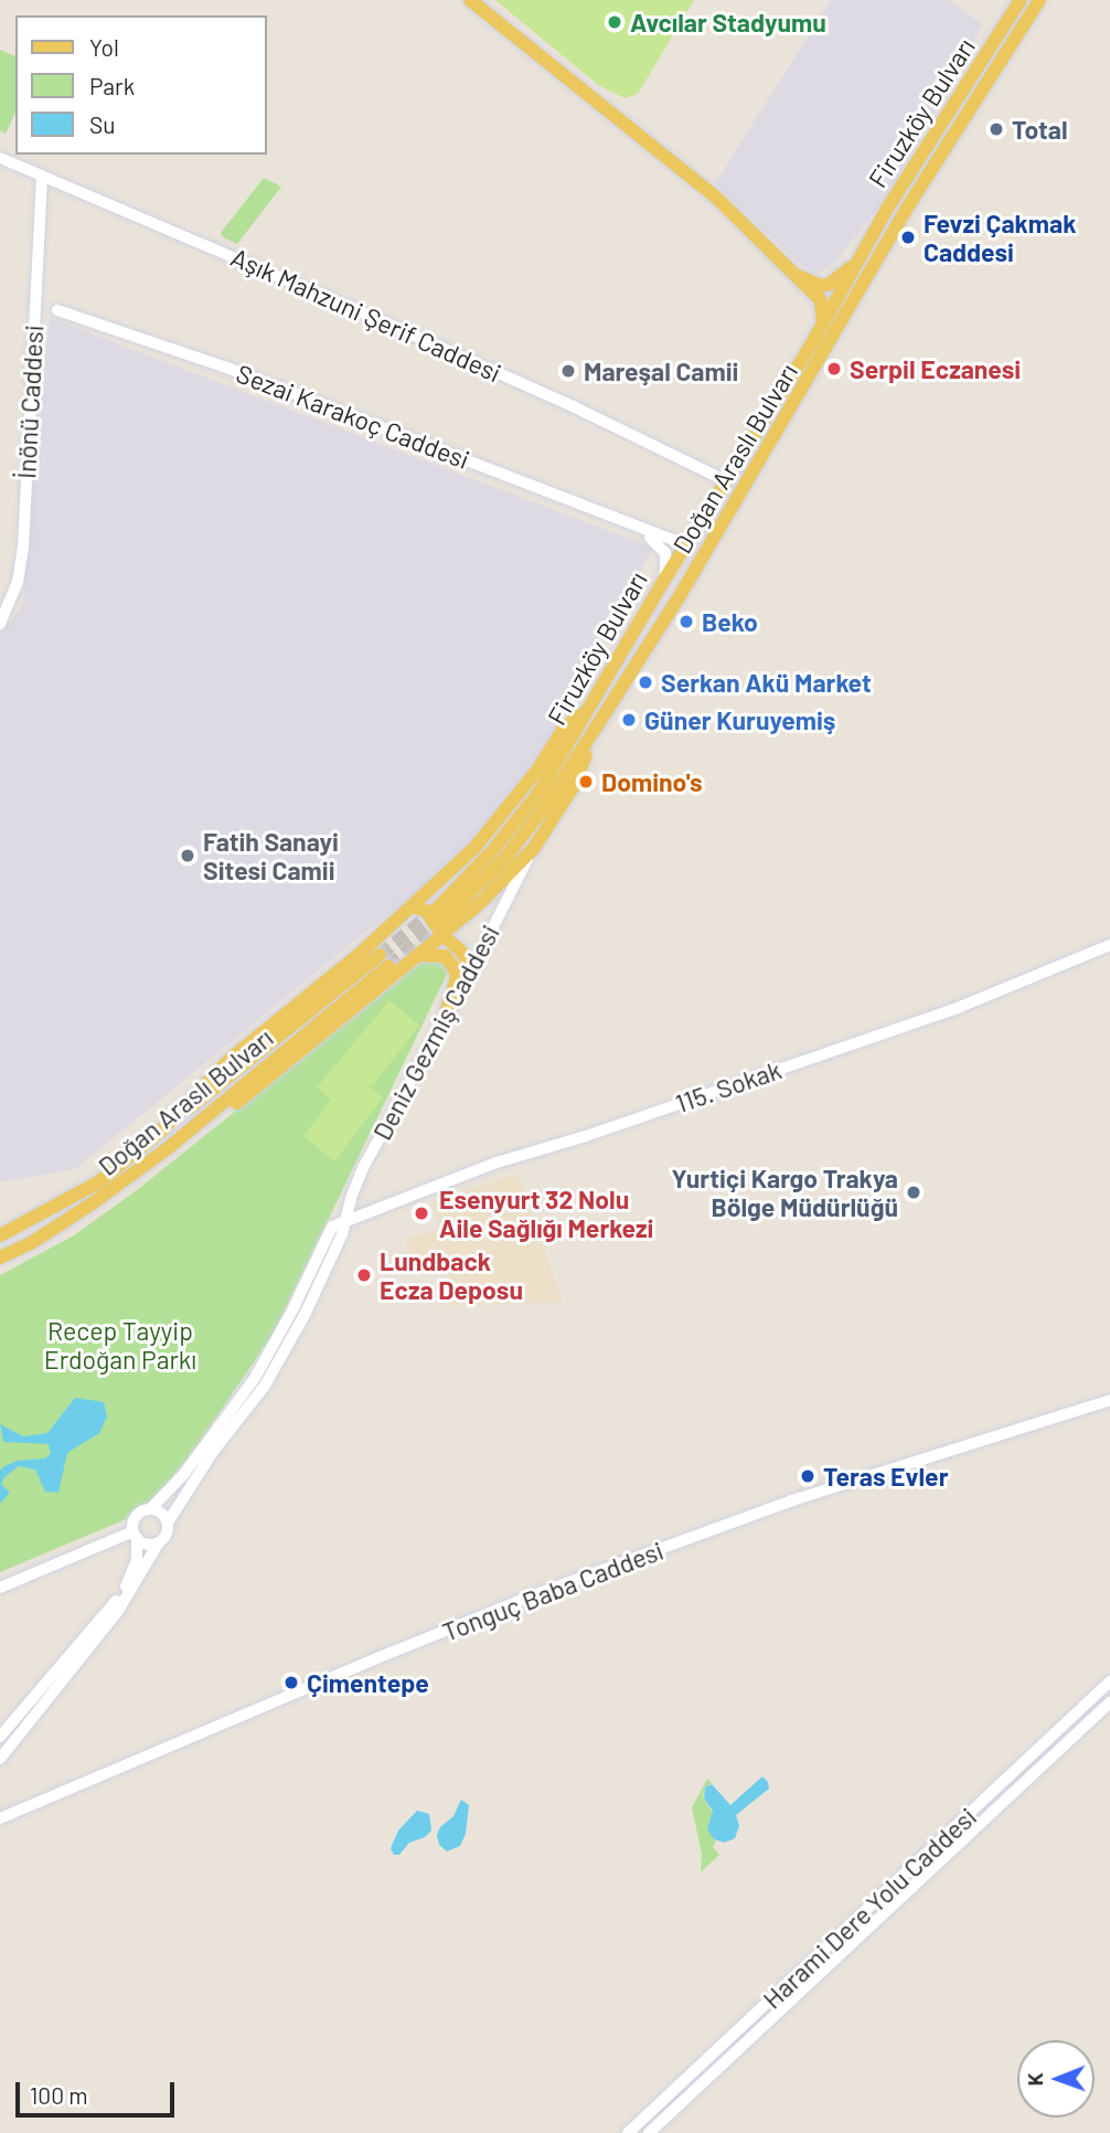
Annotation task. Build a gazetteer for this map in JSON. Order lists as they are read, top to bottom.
{
  "streets": {
    "main road": ["Firuzköy Bulvarı", "Doğan Araslı Bulvarı"],
    "street": [
      "Aşık Mahzuni Şerif Caddesi",
      "İnönü Caddesi",
      "Sezai Karakoç Caddesi",
      "Deniz Gezmiş Caddesi",
      "115. Sokak",
      "Tonguç Baba Caddesi",
      "Harami Dere Yolu Caddesi"
    ]
  },
  "crossings": [
    ["Firuzköy Bulvarı", "Aşık Mahzuni Şerif Caddesi"],
    ["Firuzköy Bulvarı", "Sezai Karakoç Caddesi"],
    ["Firuzköy Bulvarı", "Doğan Araslı Bulvarı"],
    ["Aşık Mahzuni Şerif Caddesi", "İnönü Caddesi"],
    ["Deniz Gezmiş Caddesi", "115. Sokak"]
  ],
  "parks": ["Recep Tayyip Erdoğan Parkı"],
  "places": [
    "Avcılar Stadyumu",
    "Total",
    "Fevzi Çakmak Caddesi",
    "Serpil Eczanesi",
    "Mareşal Camii",
    "Beko",
    "Serkan Akü Market",
    "Güner Kuruyemiş",
    "Domino's",
    "Fatih Sanayi Sitesi Camii",
    "Yurtiçi Kargo Trakya Bölge Müdürlüğü",
    "Esenyurt 32 Nolu Aile Sağlığı Merkezi",
    "Lundback Ecza Deposu",
    "Teras Evler",
    "Çimentepe"
  ],
  "legend": ["Yol", "Park", "Su"],
  "scale_bar": "100 m",
  "north": "left"
}
